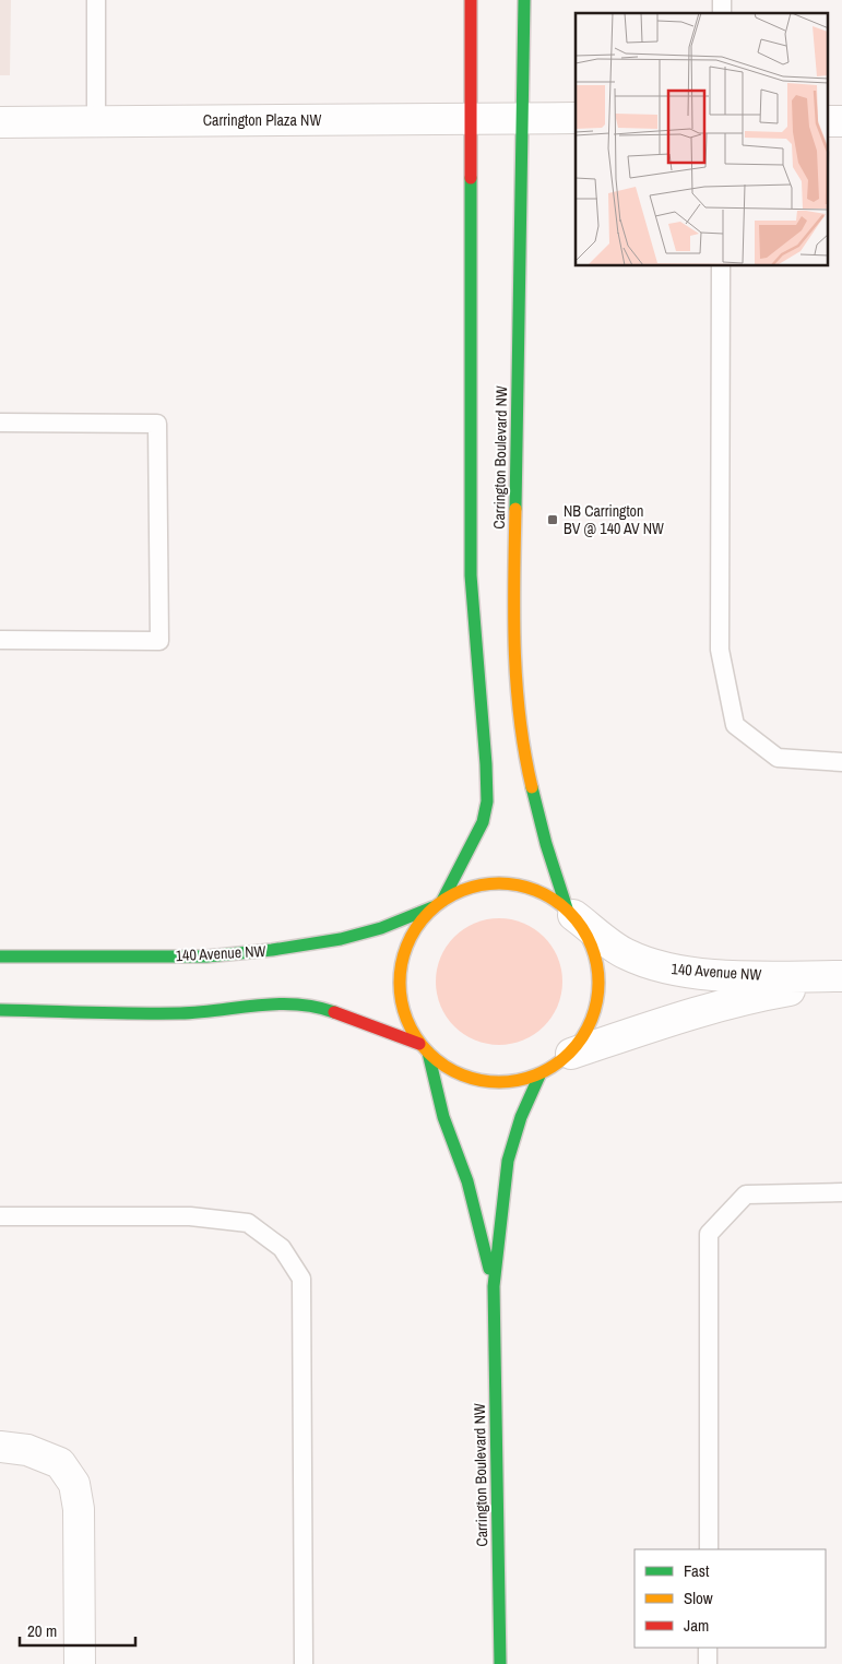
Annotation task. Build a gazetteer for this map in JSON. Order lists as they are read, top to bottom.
{
  "streets": {
    "street": ["Carrington Plaza NW", "Carrington Boulevard NW", "140 Avenue NW"]
  },
  "crossings": [
    ["Carrington Plaza NW", "Carrington Boulevard NW"],
    ["Carrington Boulevard NW", "140 Avenue NW"]
  ],
  "places": {
    "transit": ["NB Carrington BV @ 140 AV NW"]
  },
  "legend": ["Fast", "Slow", "Jam"],
  "scale_bar": "20 m"
}
